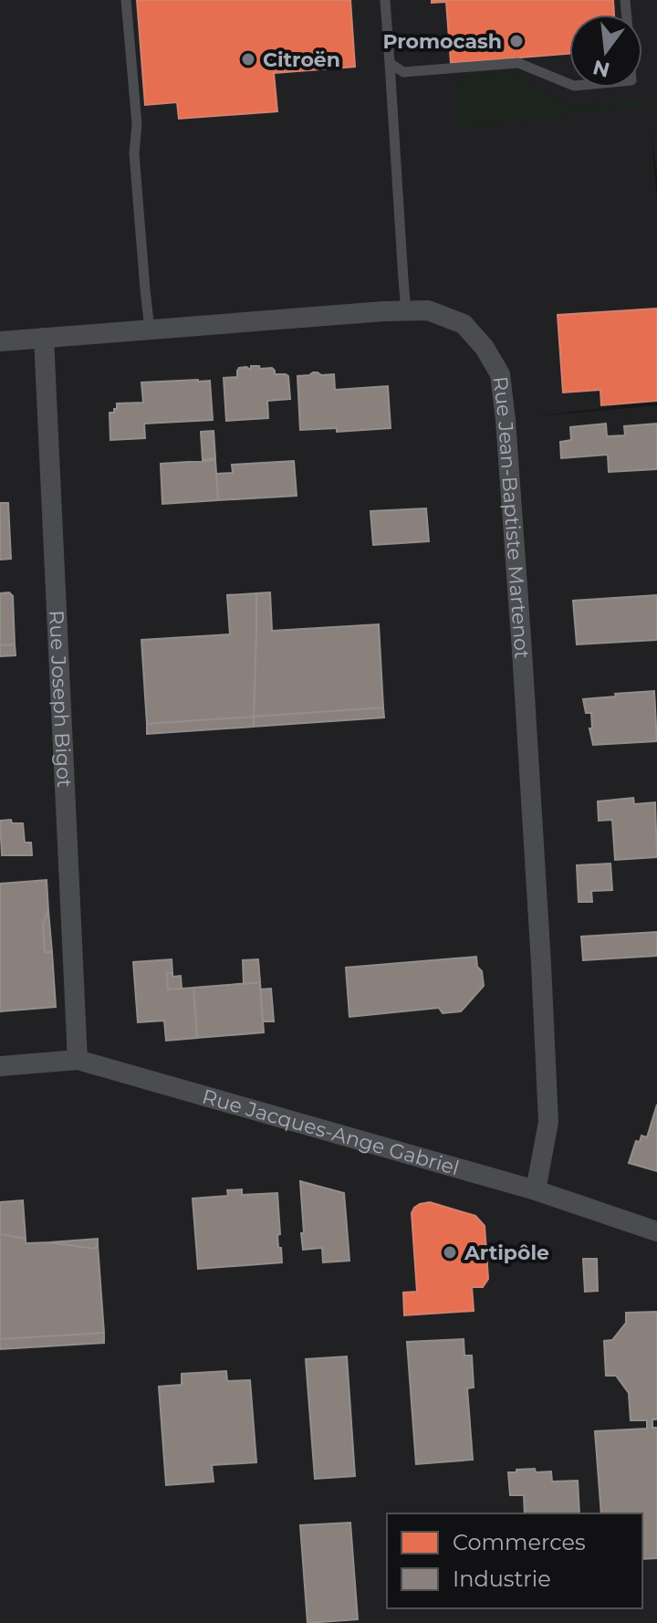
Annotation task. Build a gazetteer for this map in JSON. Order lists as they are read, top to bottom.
{
  "streets": {
    "street": ["Rue Jean-Baptiste Martenot", "Rue Joseph Bigot", "Rue Jacques-Ange Gabriel"]
  },
  "crossings": [
    ["Rue Jean-Baptiste Martenot", "Rue Joseph Bigot"],
    ["Rue Jean-Baptiste Martenot", "Rue Jacques-Ange Gabriel"],
    ["Rue Joseph Bigot", "Rue Jacques-Ange Gabriel"]
  ],
  "places": ["Promocash", "Citroën", "Artipôle"],
  "legend": ["Commerces", "Industrie"],
  "north": "bottom"
}
